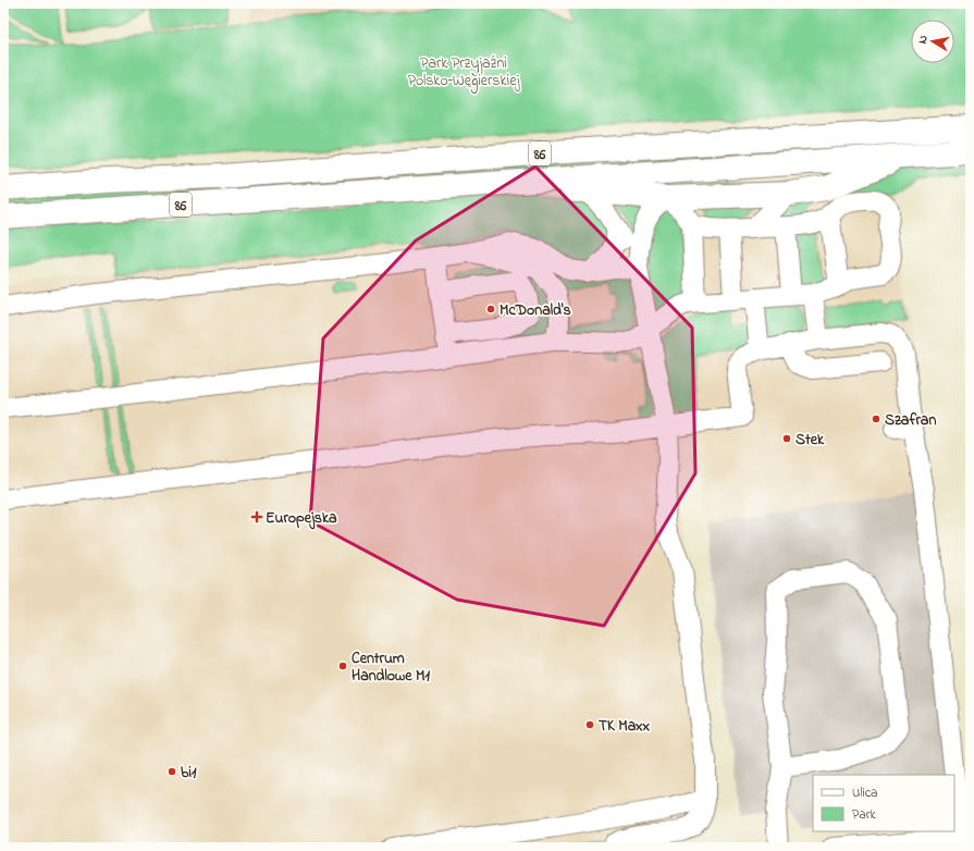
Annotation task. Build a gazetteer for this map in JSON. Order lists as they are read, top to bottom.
{
  "streets": {
    "main road": ["86"]
  },
  "parks": ["Park Przyjaźni Polsko–Węgierskiej"],
  "places": {
    "other": [
      "McDonald's",
      "Szafran",
      "Stek",
      "Centrum Handlowe M1",
      "TK Maxx",
      "bi1"
    ],
    "health": ["Europejska"]
  },
  "legend": ["Ulica", "Park"],
  "north": "left"
}
